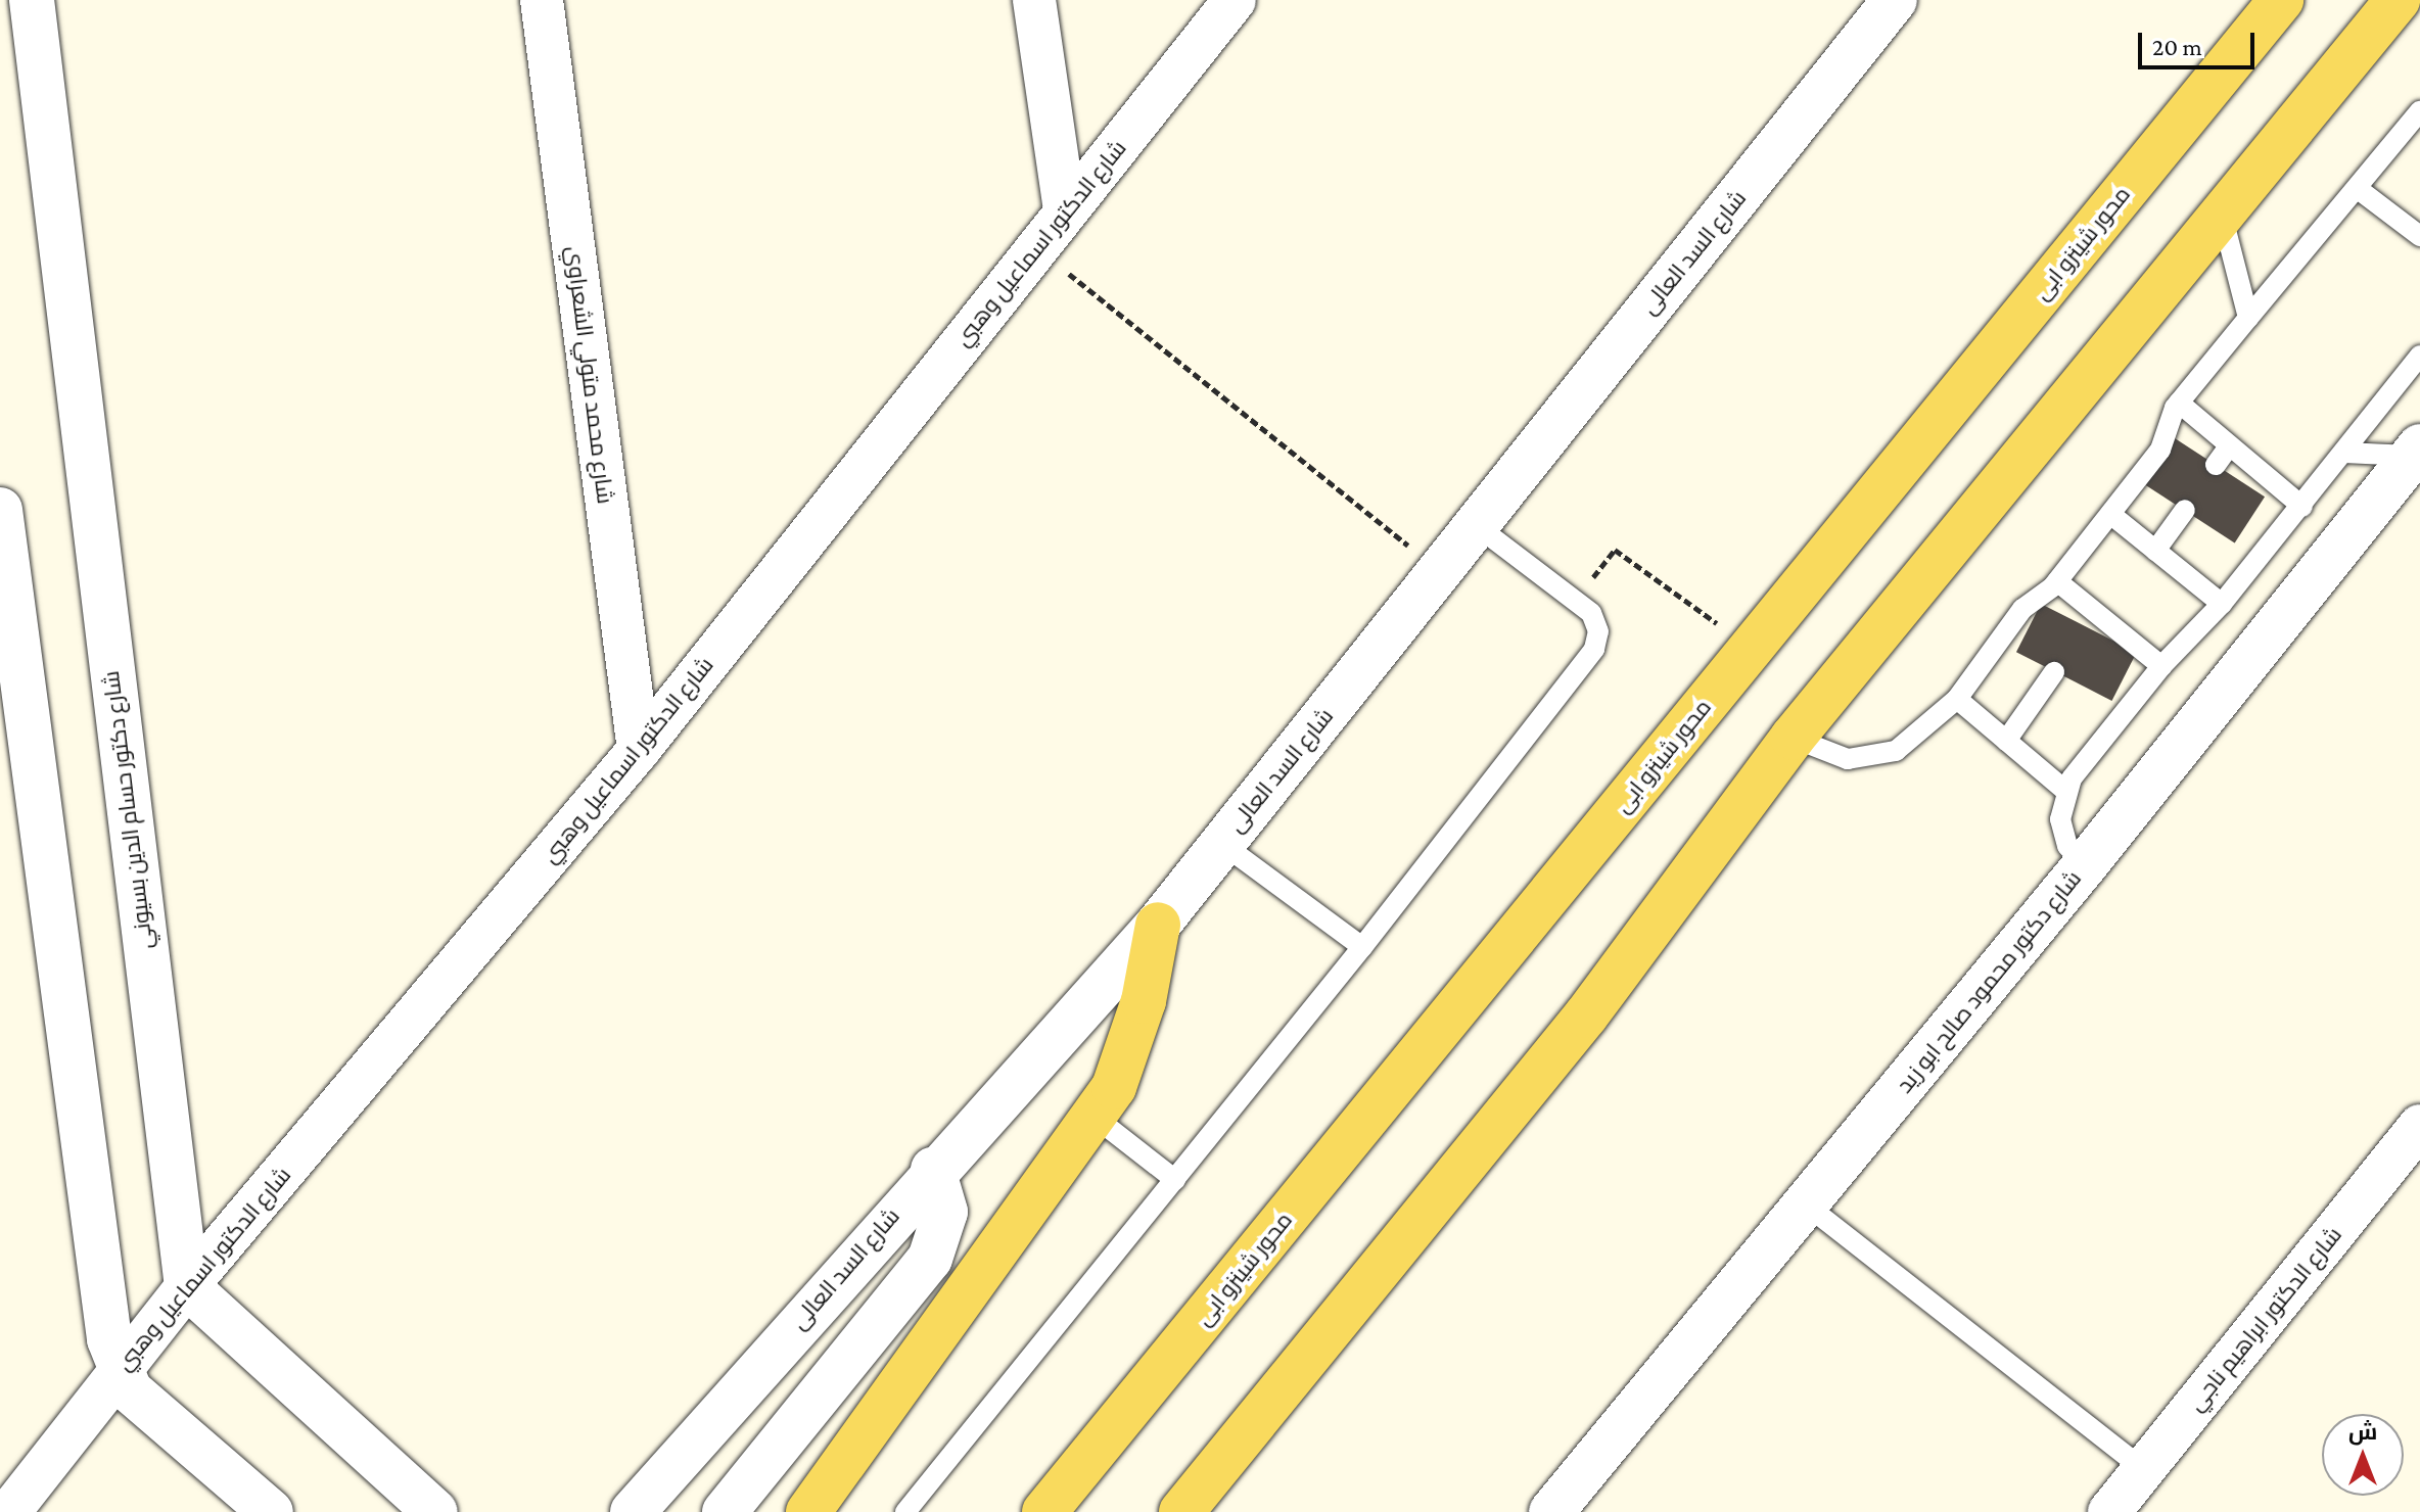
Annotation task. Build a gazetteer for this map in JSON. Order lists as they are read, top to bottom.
{
  "streets": {
    "main road": ["محور شينزو ابى"],
    "street": [
      "شارع الدكتور اسماعيل وهبي",
      "شارع السد العالى",
      "شارع محمد متولي الشعراوي",
      "شارع دكتور حسام الدين بسيوني",
      "شارع دكتور محمود صالح ابو زيد",
      "شارع الدكتور ابراهيم ناجي"
    ]
  },
  "crossings": [
    ["شارع الدكتور اسماعيل وهبي", "شارع محمد متولي الشعراوي"],
    ["شارع الدكتور اسماعيل وهبي", "شارع دكتور حسام الدين بسيوني"]
  ],
  "scale_bar": "20 m",
  "north": "top"
}
